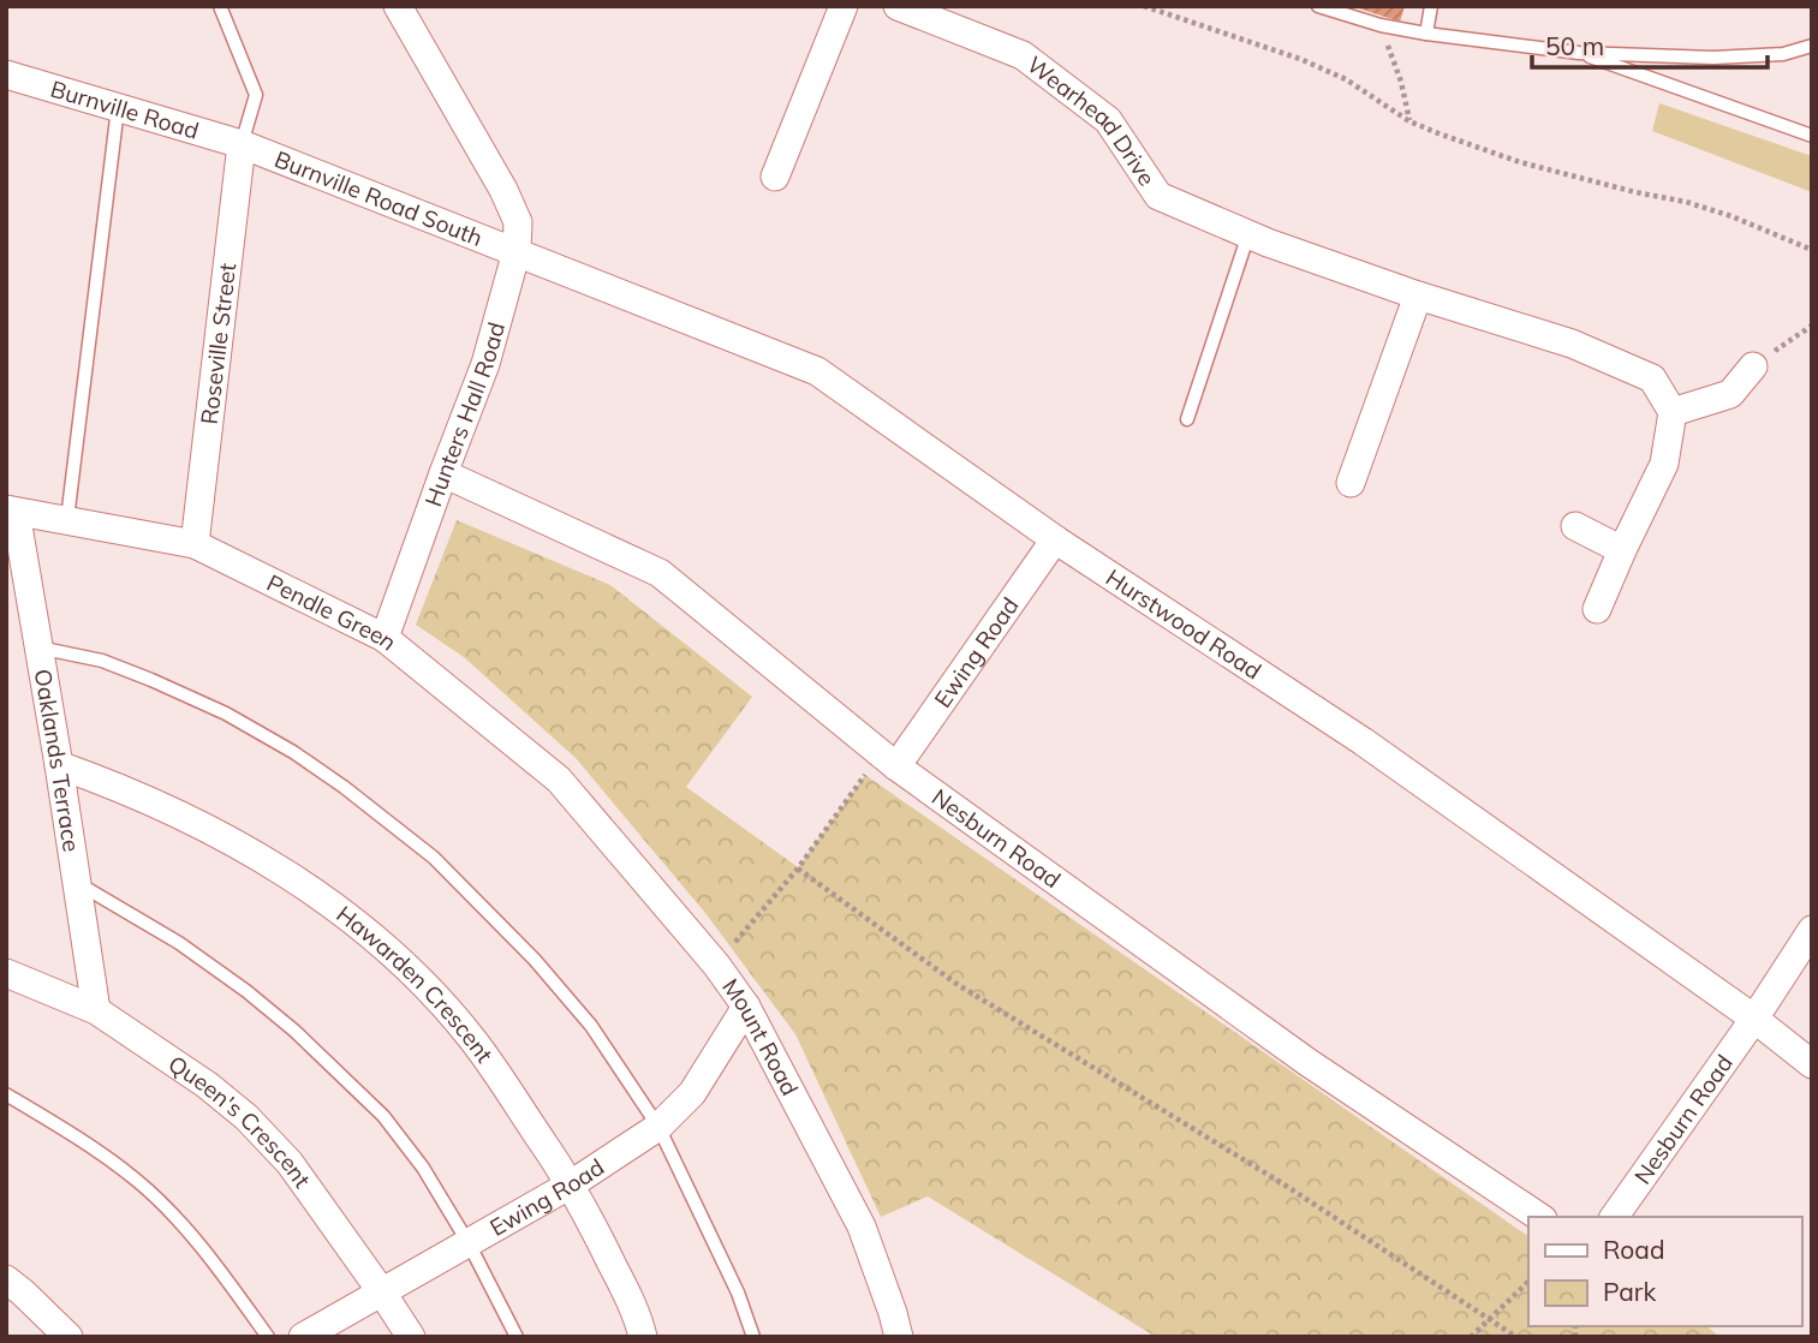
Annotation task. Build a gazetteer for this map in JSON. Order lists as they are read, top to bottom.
{
  "streets": {
    "street": [
      "Burnville Road",
      "Wearhead Drive",
      "Burnville Road South",
      "Roseville Street",
      "Hunters Hall Road",
      "Pendle Green",
      "Hurstwood Road",
      "Ewing Road",
      "Oaklands Terrace",
      "Nesburn Road",
      "Hawarden Crescent",
      "Mount Road",
      "Queen's Crescent"
    ]
  },
  "crossings": [
    ["Burnville Road", "Burnville Road South"],
    ["Burnville Road", "Roseville Street"],
    ["Burnville Road South", "Roseville Street"],
    ["Burnville Road South", "Hunters Hall Road"],
    ["Burnville Road South", "Hurstwood Road"],
    ["Roseville Street", "Pendle Green"],
    ["Hunters Hall Road", "Pendle Green"],
    ["Hunters Hall Road", "Hurstwood Road"],
    ["Hunters Hall Road", "Nesburn Road"],
    ["Pendle Green", "Oaklands Terrace"],
    ["Pendle Green", "Mount Road"],
    ["Hurstwood Road", "Ewing Road"],
    ["Hurstwood Road", "Nesburn Road"],
    ["Ewing Road", "Nesburn Road"],
    ["Ewing Road", "Hawarden Crescent"],
    ["Ewing Road", "Mount Road"],
    ["Ewing Road", "Queen's Crescent"],
    ["Oaklands Terrace", "Hawarden Crescent"],
    ["Oaklands Terrace", "Queen's Crescent"]
  ],
  "legend": ["Road", "Park"],
  "scale_bar": "50 m"
}
